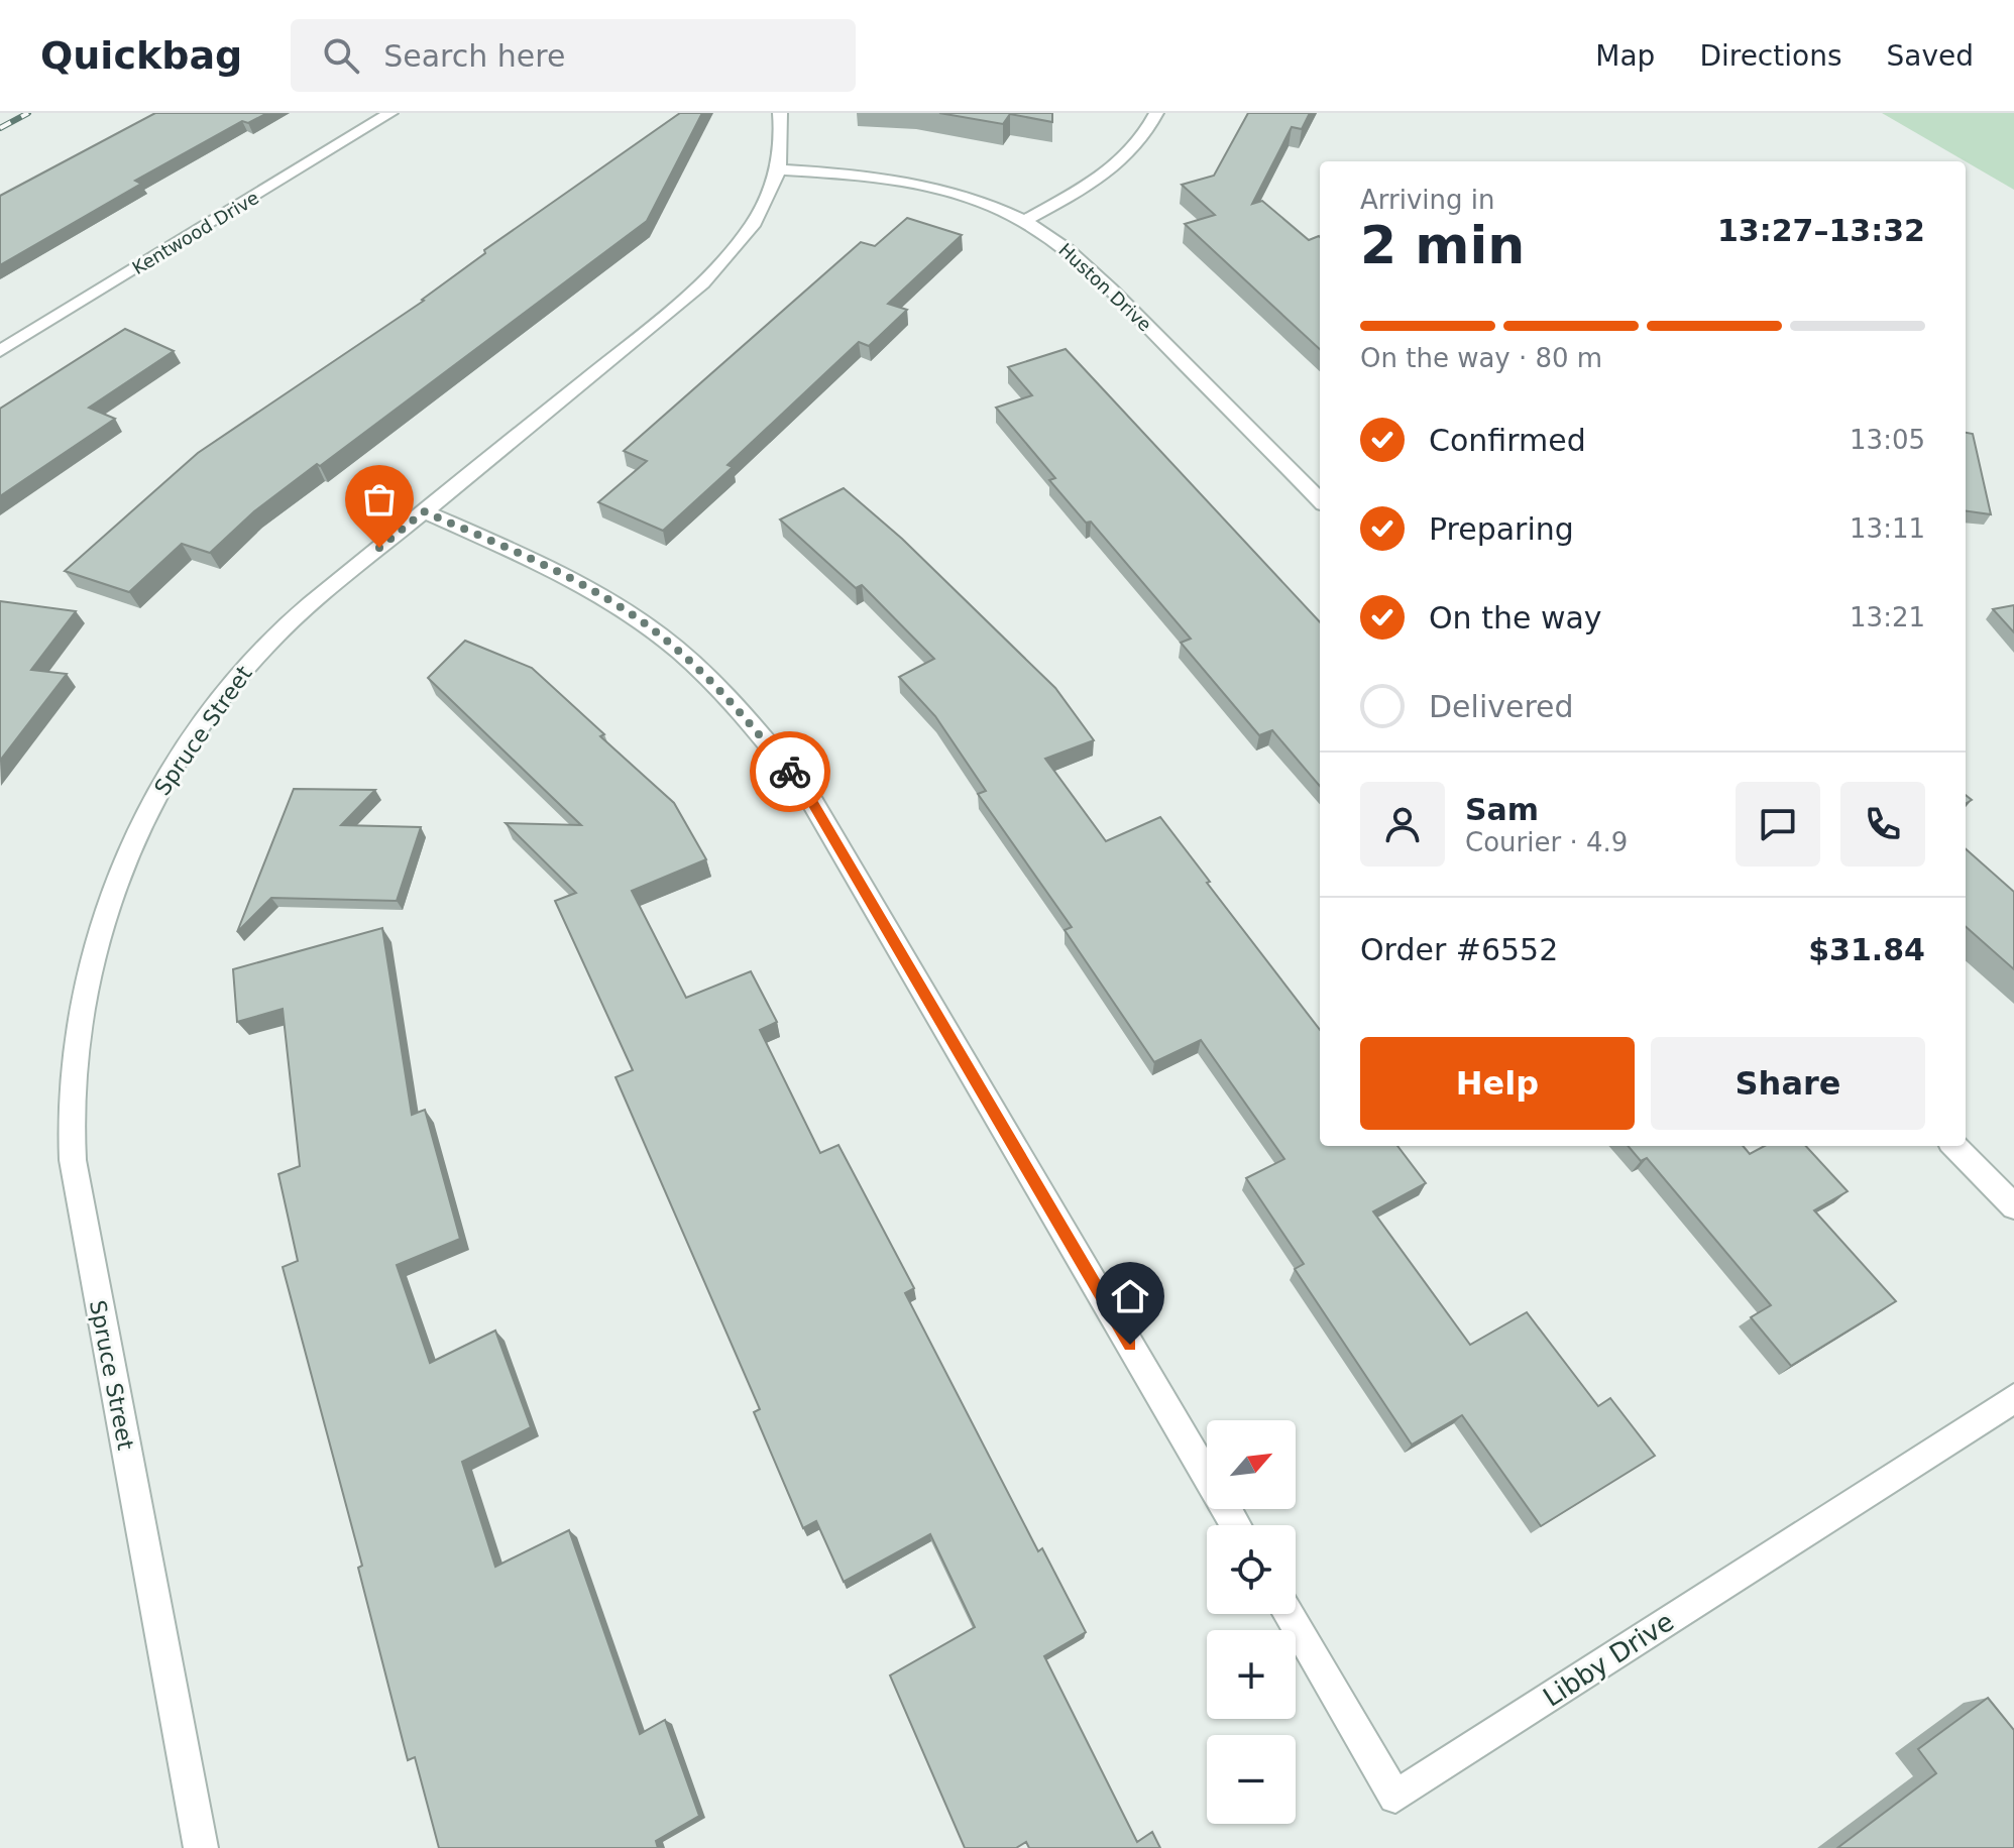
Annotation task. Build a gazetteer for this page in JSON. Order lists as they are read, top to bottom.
{
  "streets": {
    "street": [
      "Kentwood Drive",
      "Huston Drive",
      "Spruce Street",
      "Libby Drive"
    ]
  },
  "crossings": [
    ["Huston Drive", "Spruce Street"]
  ],
  "north": "top right",
  "page": {
    "header": "Quickbag",
    "search": "Search here",
    "nav": ["Map", "Directions", "Saved"],
    "heading": ["2 min", "Arriving in", "13:27–13:32"],
    "panel": [
      "Sam",
      "Courier · 4.9",
      "Order #6552",
      "$31.84"
    ],
    "bar": "On the way · 80 m",
    "list": [
      ["Confirmed", "13:05"],
      ["Preparing", "13:11"],
      ["On the way", "13:21"],
      "Delivered"
    ],
    "buttons": ["Help", "Share"],
    "map_buttons": ["+", "−"]
  }
}
